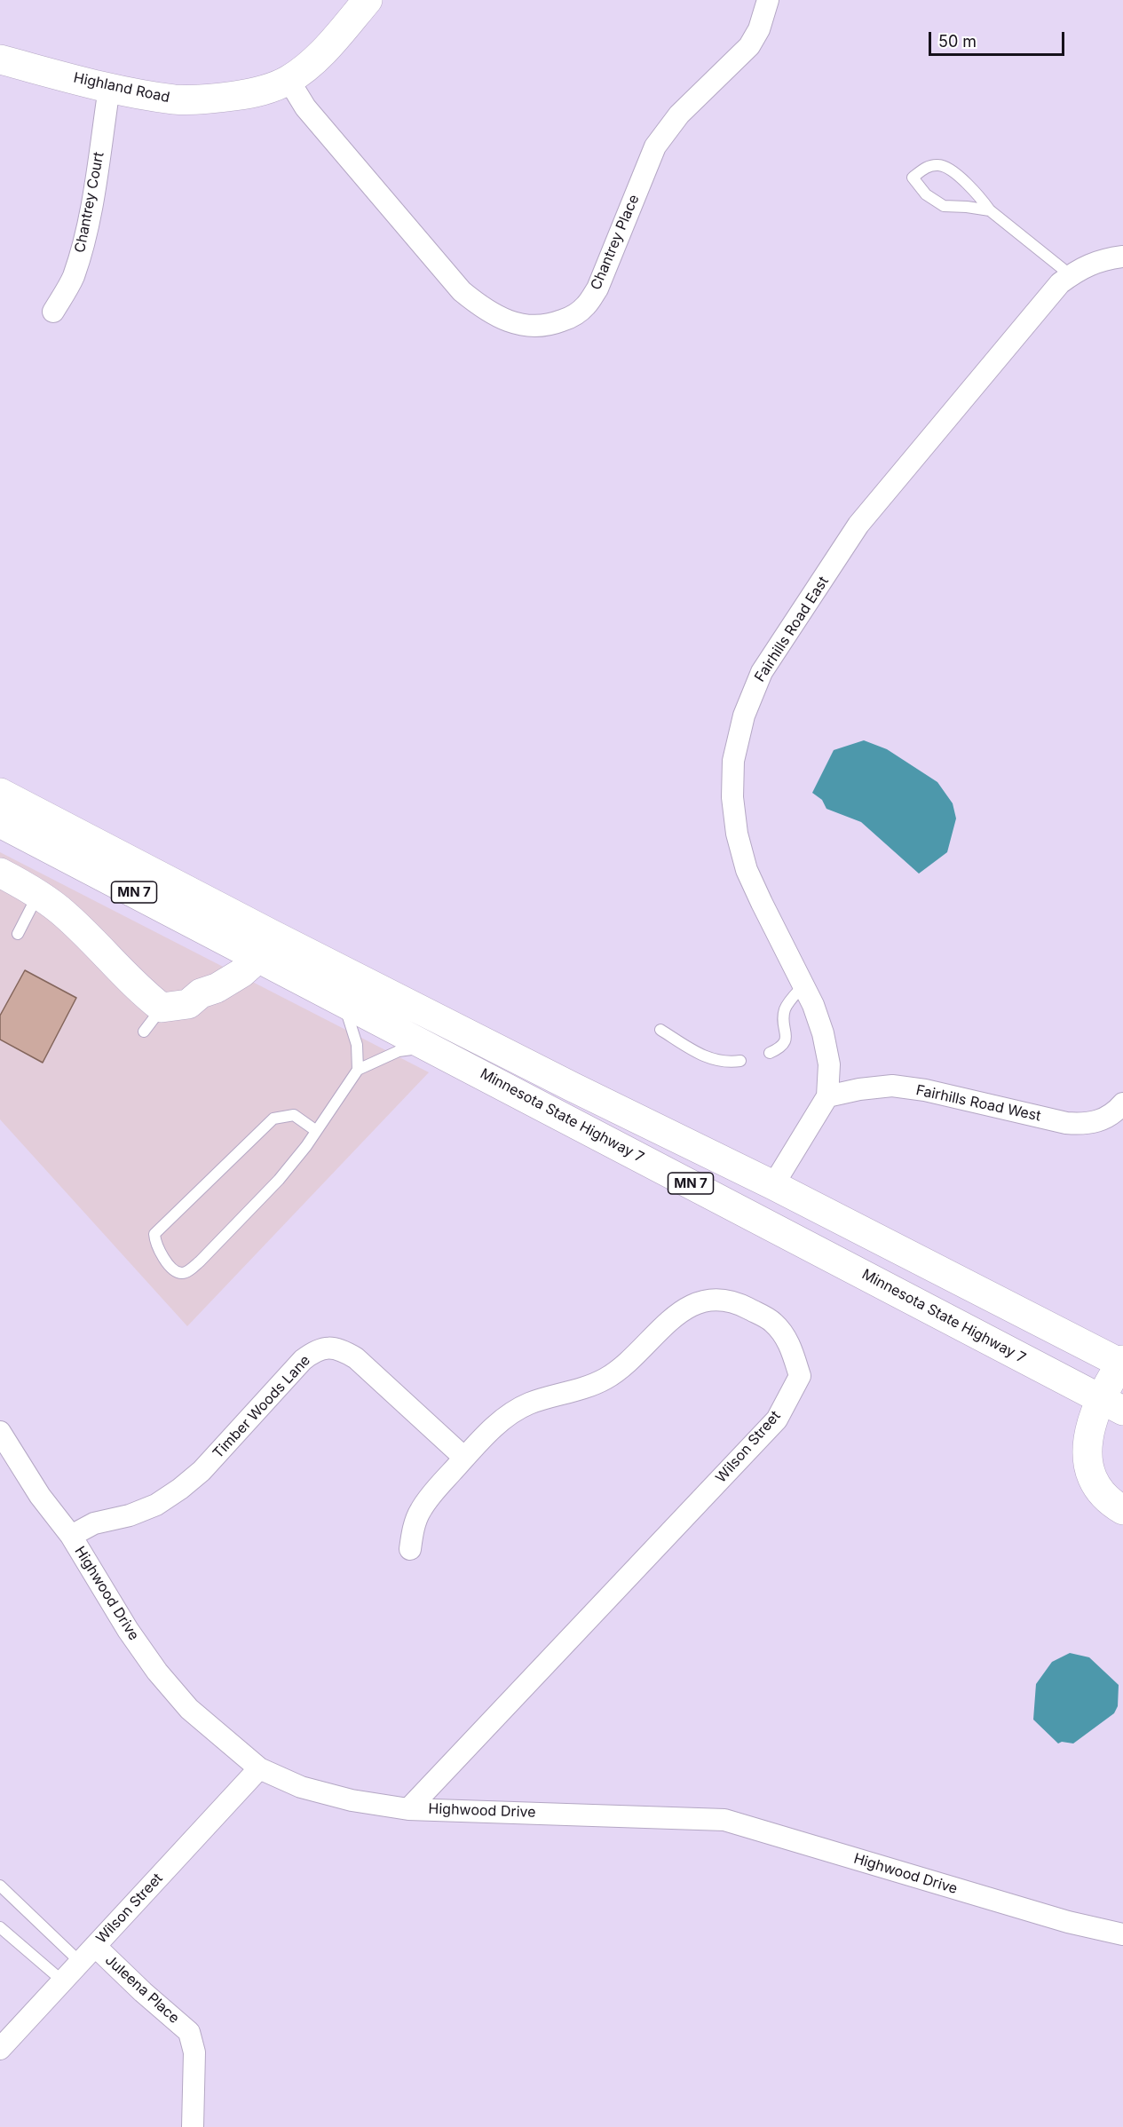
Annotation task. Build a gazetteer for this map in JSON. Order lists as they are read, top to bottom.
{
  "streets": {
    "main road": ["Highland Road", "MN 7", "Minnesota State Highway 7"],
    "street": [
      "Chantrey Court",
      "Chantrey Place",
      "Fairhills Road East",
      "Fairhills Road West",
      "Timber Woods Lane",
      "Wilson Street",
      "Highwood Drive",
      "Juleena Place"
    ]
  },
  "crossings": [
    ["Highland Road", "Chantrey Court"],
    ["Highland Road", "Chantrey Place"],
    ["Fairhills Road East", "Fairhills Road West"],
    ["Fairhills Road East", "Minnesota State Highway 7"],
    ["Timber Woods Lane", "Wilson Street"],
    ["Timber Woods Lane", "Highwood Drive"],
    ["Wilson Street", "Highwood Drive"],
    ["Wilson Street", "Juleena Place"]
  ],
  "scale_bar": "50 m"
}
